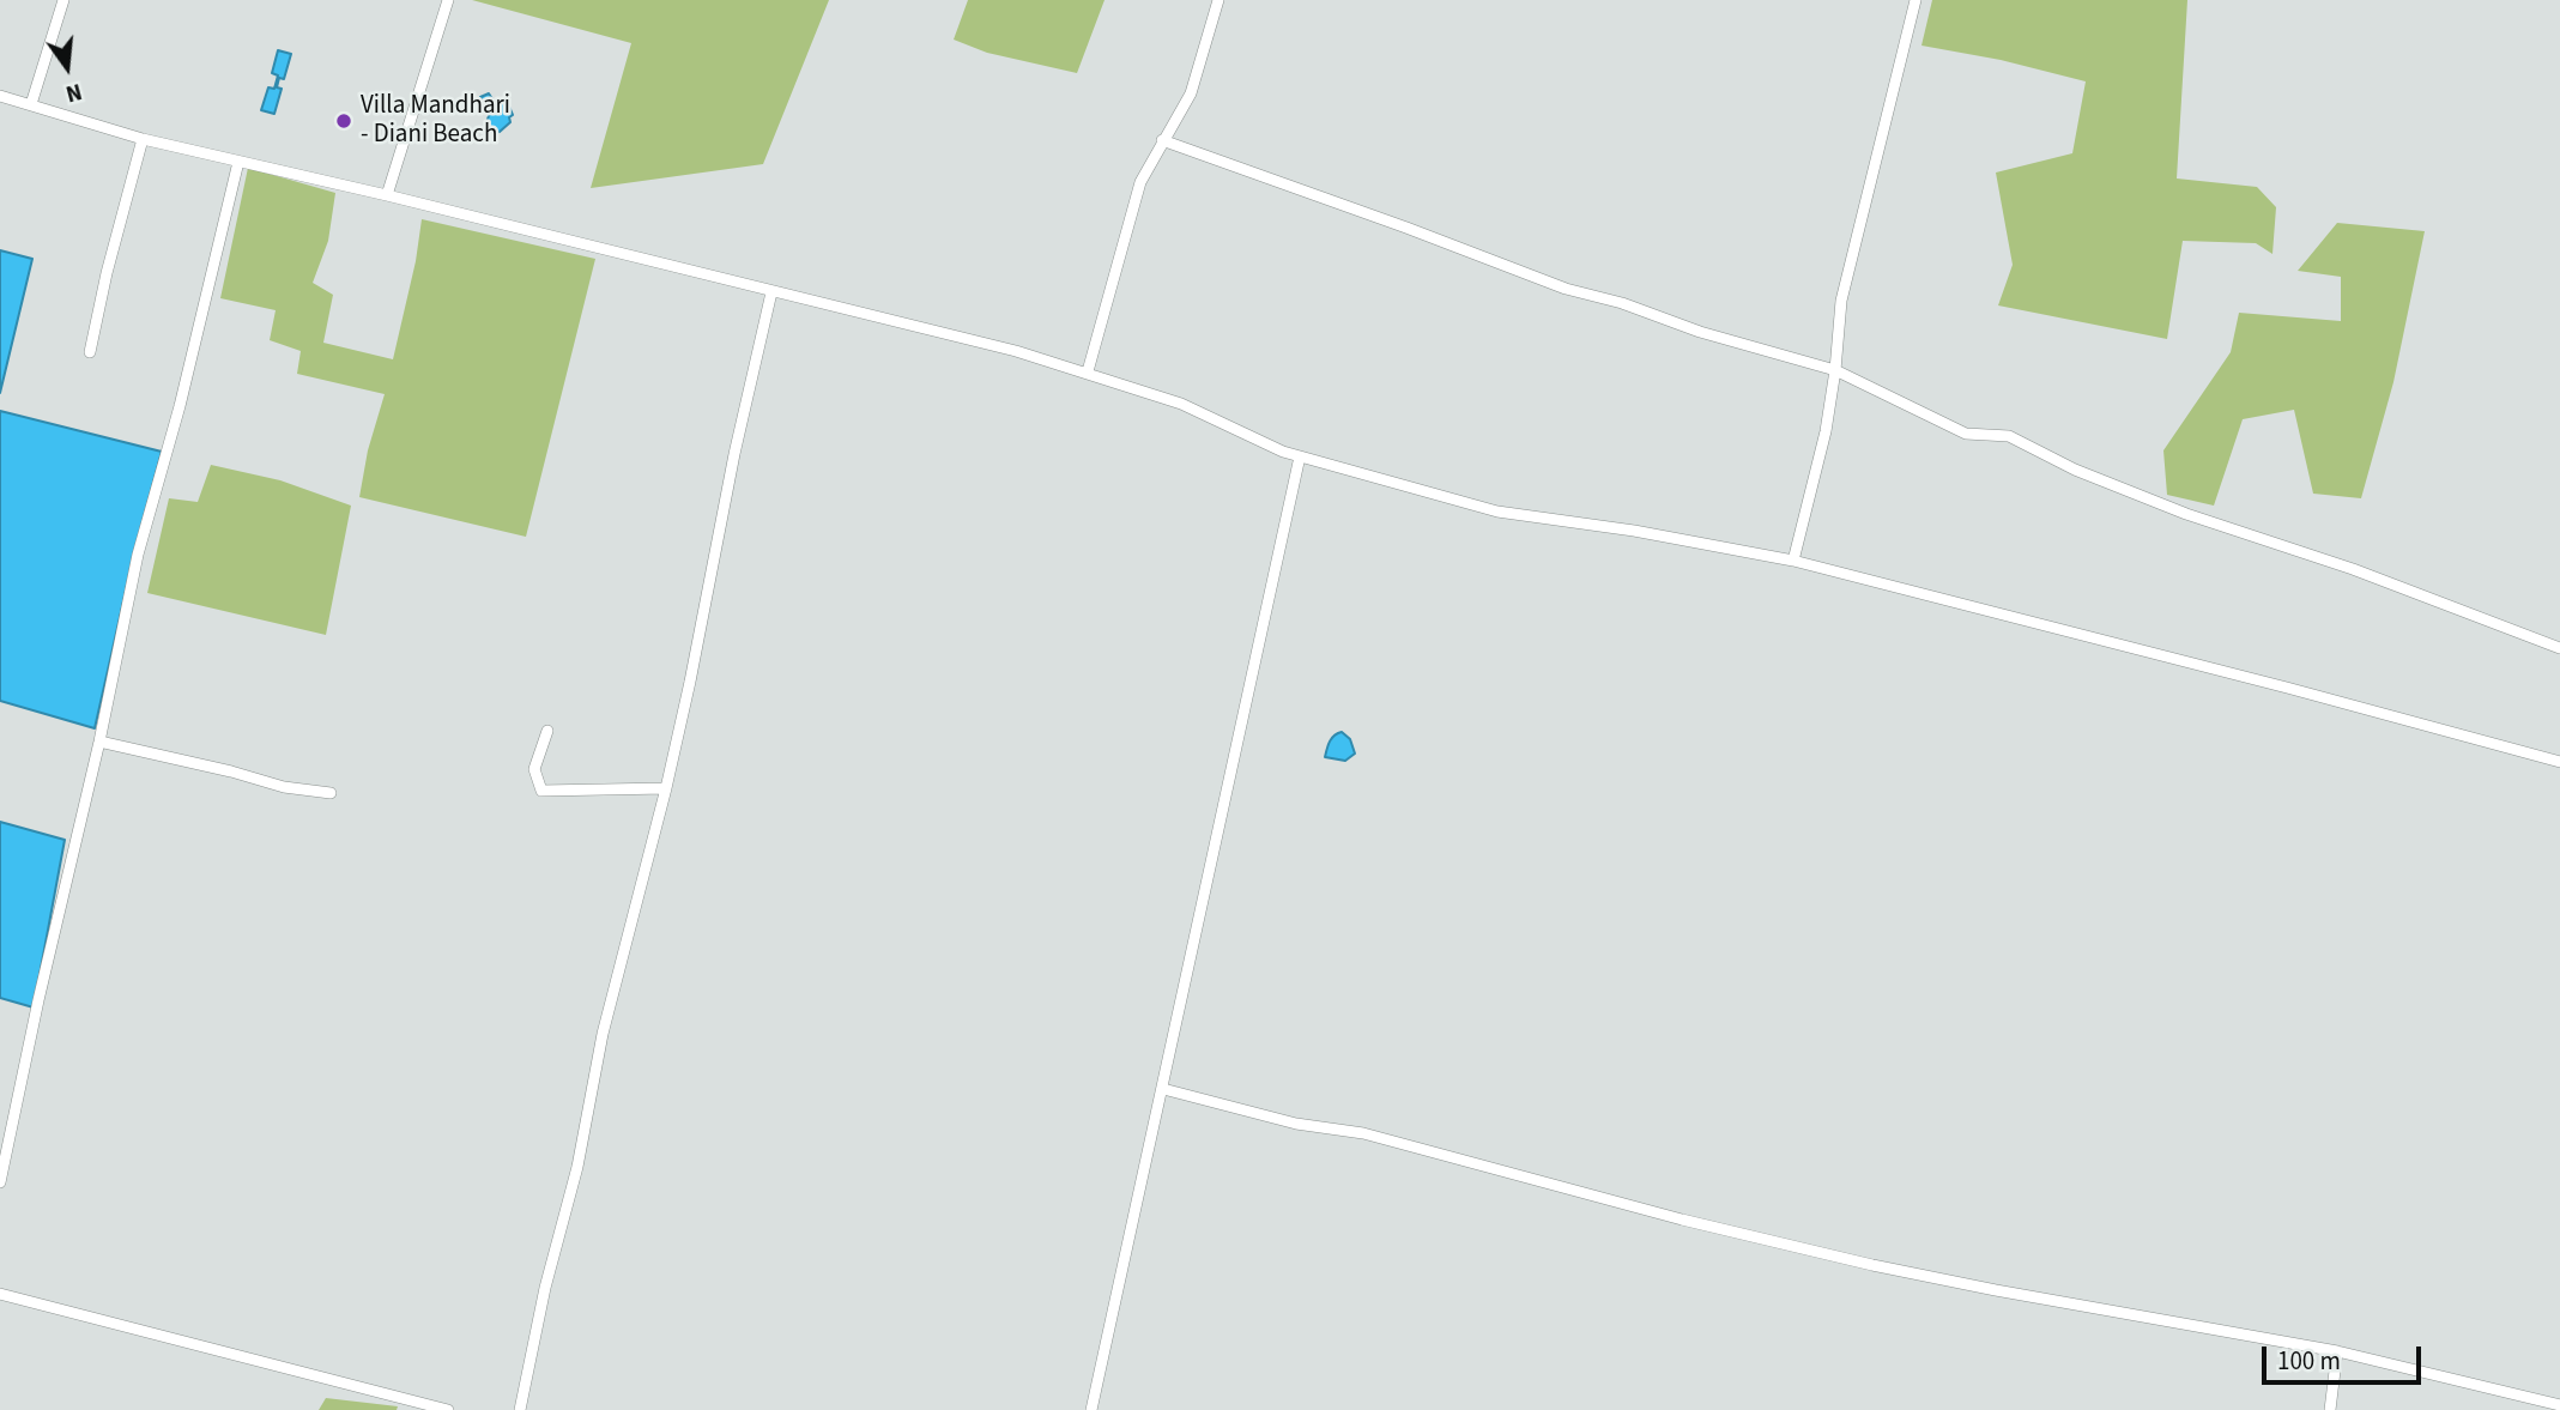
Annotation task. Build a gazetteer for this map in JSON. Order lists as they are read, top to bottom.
{
  "places": ["Villa Mandhari - Diani Beach"],
  "scale_bar": "100 m",
  "north": "bottom"
}
